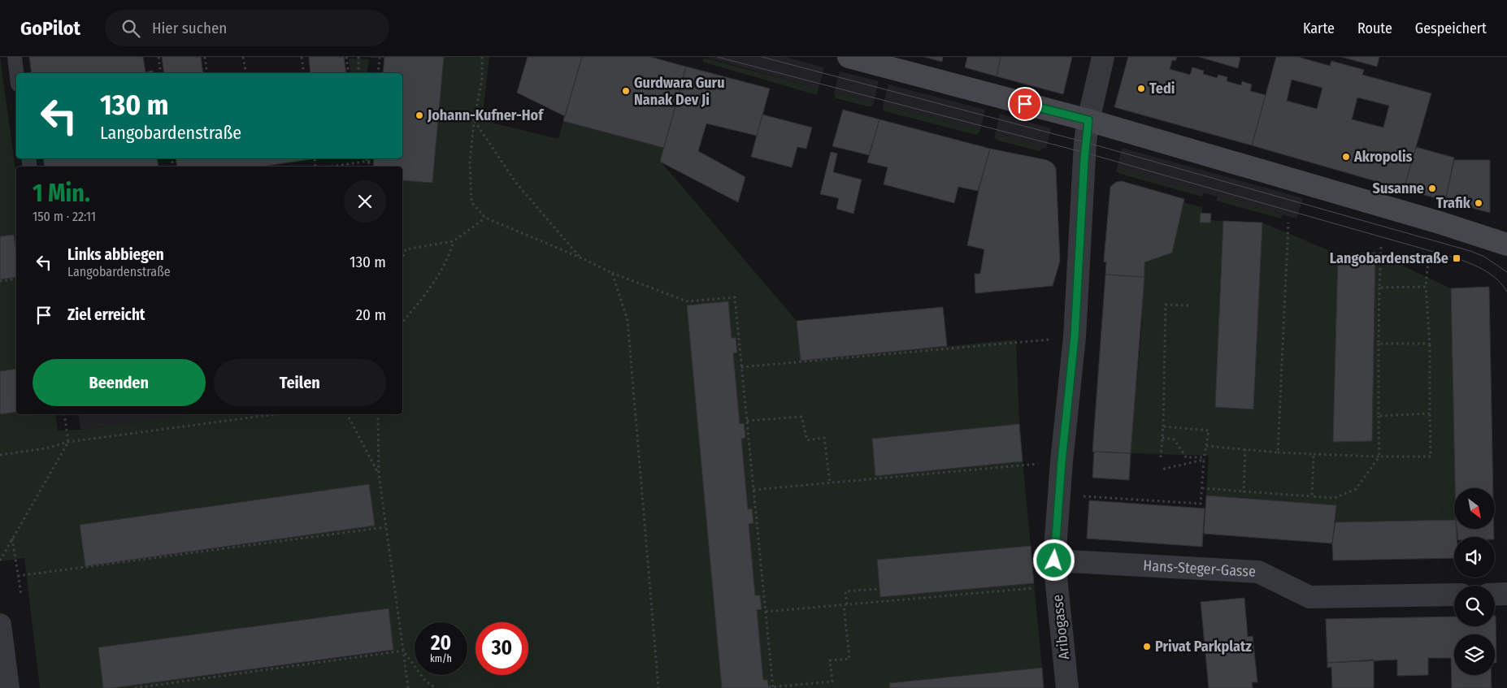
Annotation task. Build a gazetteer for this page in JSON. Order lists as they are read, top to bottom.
{
  "streets": {
    "street": ["Hans-Steger-Gasse", "Aribogasse"]
  },
  "crossings": [
    ["Hans-Steger-Gasse", "Aribogasse"]
  ],
  "places": {
    "other": [
      "Tedi",
      "Gurdwara Guru Nanak Dev Ji",
      "Johann-Kufner-Hof",
      "Akropolis",
      "Susanne",
      "Trafik",
      "Privat Parkplatz"
    ],
    "transit": ["Langobardenstraße"]
  },
  "north": "bottom right",
  "page": {
    "header": "GoPilot",
    "search": "Hier suchen",
    "nav": ["Karte", "Route", "Gespeichert"],
    "turn": ["130 m", "Langobardenstraße"],
    "heading": ["1 Min.", "150 m · 22:11"],
    "list": [
      {
        "name": "Links abbiegen",
        "note": "Langobardenstraße",
        "value": "130 m"
      },
      {
        "name": "Ziel erreicht",
        "value": "20 m"
      }
    ],
    "buttons": ["Beenden", "Teilen"],
    "speed": "20 km/h",
    "limit": "30"
  }
}
